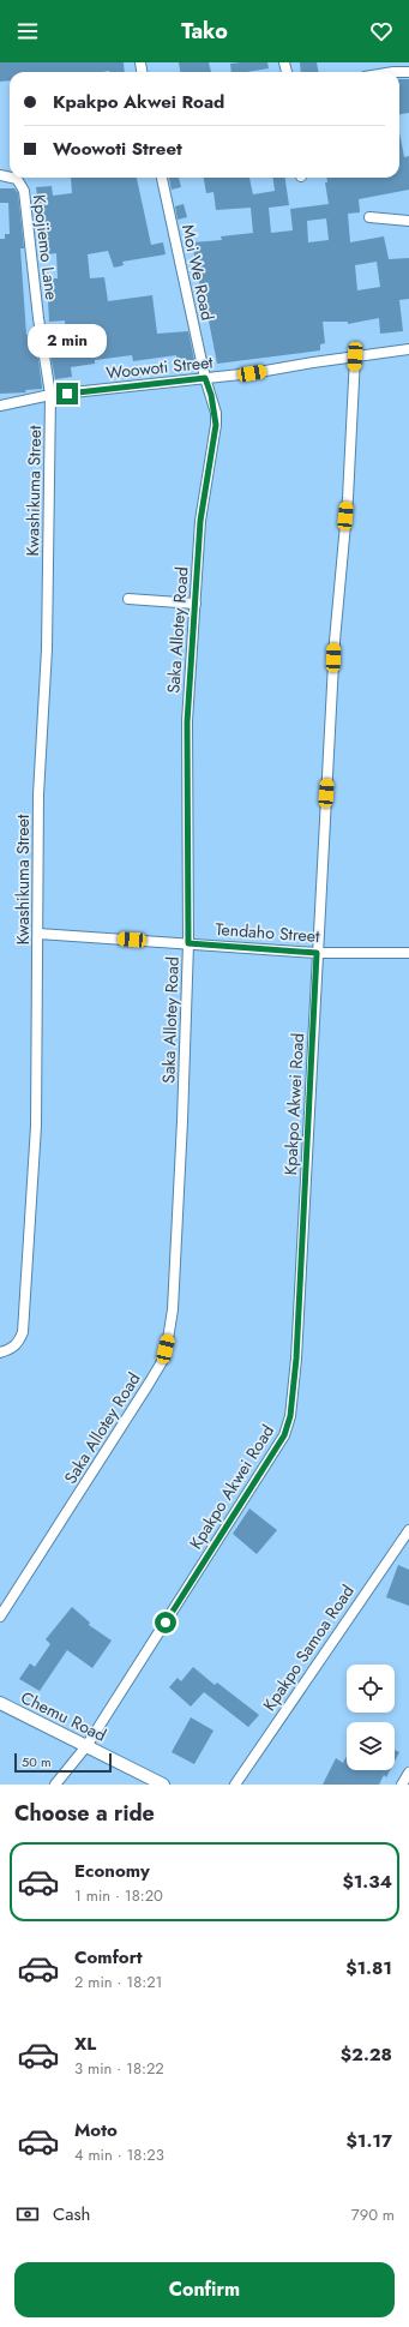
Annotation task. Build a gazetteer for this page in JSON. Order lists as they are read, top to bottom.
{
  "streets": {
    "street": [
      "Kpojiemo Lane",
      "Moi We Road",
      "Woowoti Street",
      "Kwashikuma Street",
      "Saka Allotey Road",
      "Tendaho Street",
      "Kpakpo Akwei Road",
      "Kpakpo Samoa Road",
      "Chemu Road"
    ]
  },
  "crossings": [
    ["Kpojiemo Lane", "Woowoti Street"],
    ["Kpojiemo Lane", "Kwashikuma Street"],
    ["Moi We Road", "Woowoti Street"],
    ["Moi We Road", "Saka Allotey Road"],
    ["Woowoti Street", "Kwashikuma Street"],
    ["Woowoti Street", "Saka Allotey Road"],
    ["Woowoti Street", "Kpakpo Akwei Road"],
    ["Kwashikuma Street", "Tendaho Street"],
    ["Saka Allotey Road", "Tendaho Street"],
    ["Tendaho Street", "Kpakpo Akwei Road"],
    ["Kpakpo Akwei Road", "Chemu Road"]
  ],
  "scale_bar": "50 m",
  "page": {
    "header": "Tako",
    "banner": ["Kpakpo Akwei Road", "Woowoti Street"],
    "bubble": "2 min",
    "scale": "50 m",
    "heading": "Choose a ride",
    "list": [
      {
        "name": "Economy",
        "note": "1 min · 18:20",
        "value": "$1.34"
      },
      {
        "name": "Comfort",
        "note": "2 min · 18:21",
        "value": "$1.81"
      },
      {
        "name": "XL",
        "note": "3 min · 18:22",
        "value": "$2.28"
      },
      {
        "name": "Moto",
        "note": "4 min · 18:23",
        "value": "$1.17"
      }
    ],
    "pay": ["Cash", "790 m"],
    "buttons": "Confirm"
  }
}
